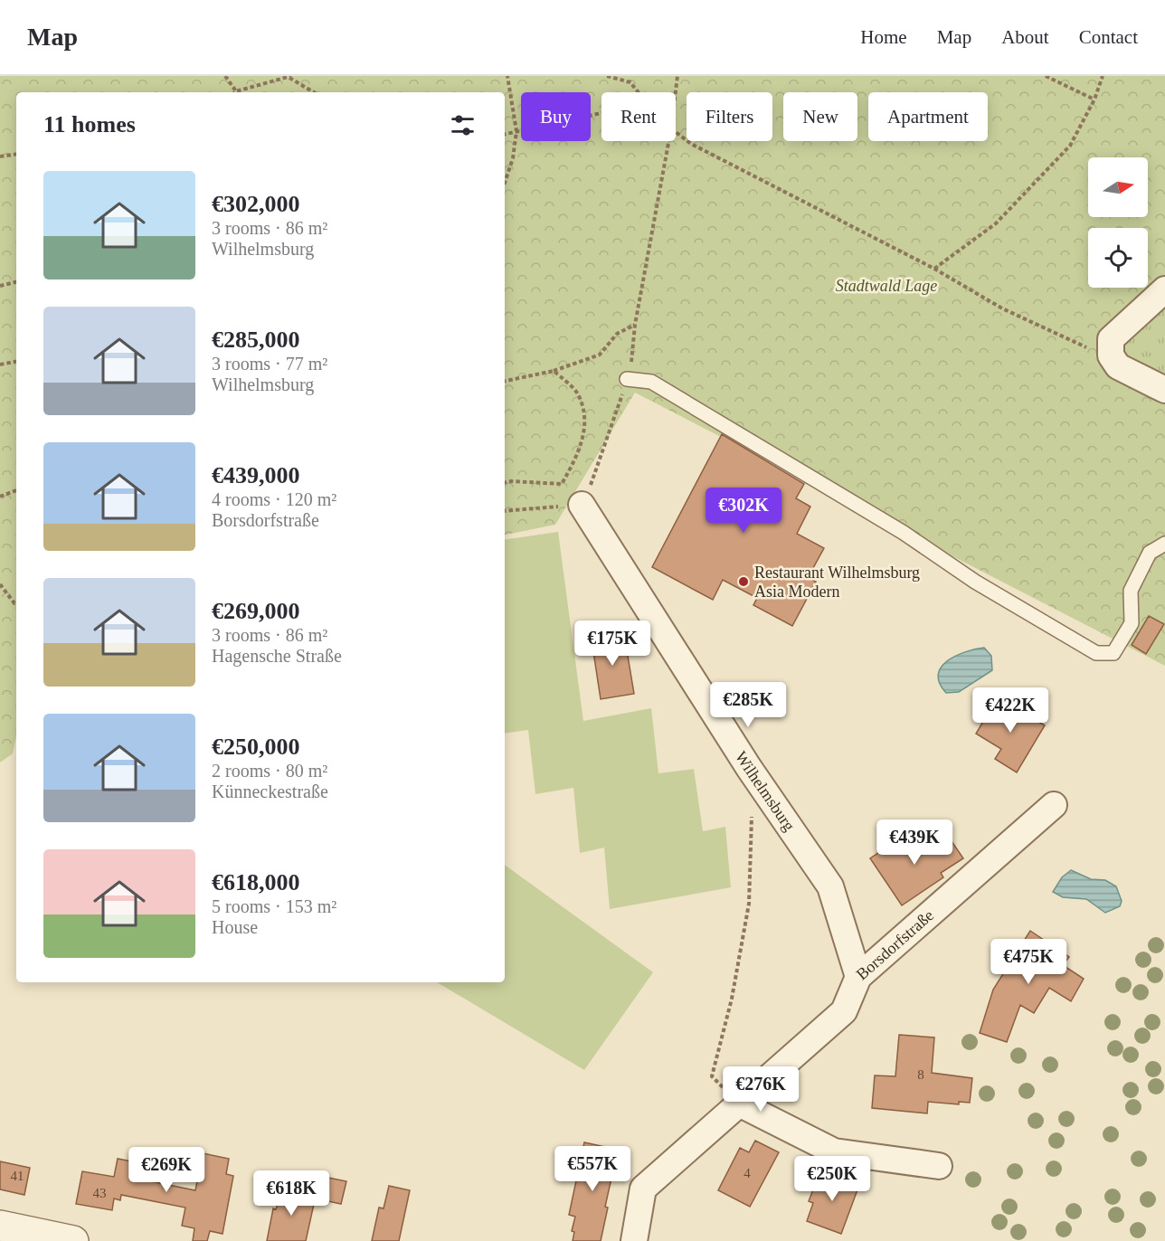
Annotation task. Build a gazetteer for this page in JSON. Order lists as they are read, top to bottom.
{
  "streets": {
    "street": ["Wilhelmsburg", "Borsdorfstraße"]
  },
  "crossings": [
    ["Wilhelmsburg", "Borsdorfstraße"]
  ],
  "parks": ["Stadtwald Lage"],
  "places": ["Restaurant Wilhelmsburg Asia Modern"],
  "house_numbers": [
    "8",
    "4",
    "41",
    "43"
  ],
  "north": "right",
  "page": {
    "header": "Map",
    "nav": [
      "Home",
      "Map",
      "About",
      "Contact"
    ],
    "chip": [
      "Buy",
      "Rent",
      "Filters",
      "New",
      "Apartment"
    ],
    "heading": "11 homes",
    "list": [
      {
        "name": "€302,000",
        "note": "3 rooms · 86 m² · Wilhelmsburg"
      },
      {
        "name": "€285,000",
        "note": "3 rooms · 77 m² · Wilhelmsburg"
      },
      {
        "name": "€439,000",
        "note": "4 rooms · 120 m² · Borsdorfstraße"
      },
      {
        "name": "€269,000",
        "note": "3 rooms · 86 m² · Hagensche Straße"
      },
      {
        "name": "€250,000",
        "note": "2 rooms · 80 m² · Künneckestraße"
      },
      {
        "name": "€618,000",
        "note": "5 rooms · 153 m² · House"
      }
    ],
    "price": [
      "€302K",
      "€175K",
      "€285K",
      "€422K",
      "€439K",
      "€475K",
      "€276K",
      "€557K",
      "€269K",
      "€250K",
      "€618K"
    ]
  }
}
